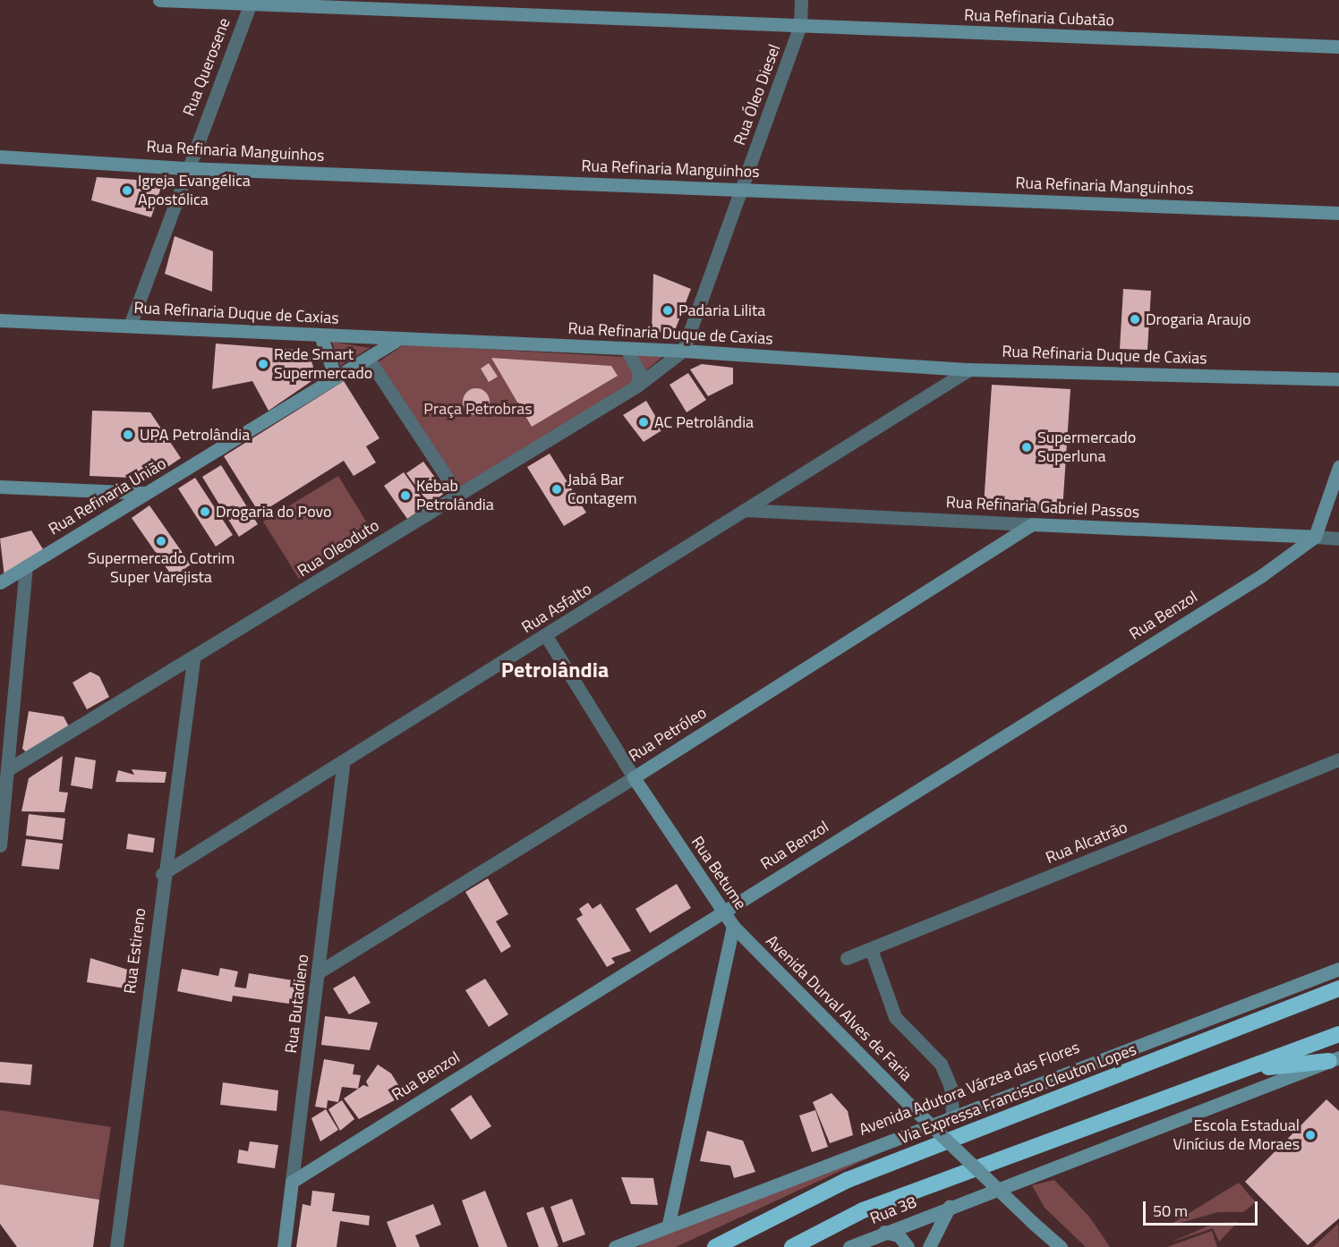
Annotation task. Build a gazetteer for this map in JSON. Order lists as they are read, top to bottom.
{
  "streets": {
    "highway": ["Via Expressa Francisco Cleuton Lopes"],
    "street": [
      "Rua Refinaria Cubatão",
      "Rua Querosene",
      "Rua Óleo Diesel",
      "Rua Refinaria Manguinhos",
      "Rua Refinaria Duque de Caxias",
      "Rua Refinaria União",
      "Rua Refinaria Gabriel Passos",
      "Rua Oleoduto",
      "Rua Asfalto",
      "Rua Benzol",
      "Rua Petróleo",
      "Rua Alcatrão",
      "Rua Betume",
      "Rua Estireno",
      "Rua Butadieno",
      "Avenida Durval Alves de Faria",
      "Avenida Adutora Várzea das Flores",
      "Rua 38"
    ]
  },
  "crossings": [
    ["Rua Refinaria Cubatão", "Rua Querosene"],
    ["Rua Refinaria Cubatão", "Rua Óleo Diesel"],
    ["Rua Querosene", "Rua Refinaria Manguinhos"],
    ["Rua Querosene", "Rua Refinaria Duque de Caxias"],
    ["Rua Óleo Diesel", "Rua Refinaria Manguinhos"],
    ["Rua Óleo Diesel", "Rua Refinaria Duque de Caxias"],
    ["Rua Óleo Diesel", "Rua Oleoduto"],
    ["Rua Refinaria Duque de Caxias", "Rua Refinaria União"],
    ["Rua Refinaria Duque de Caxias", "Rua Oleoduto"],
    ["Rua Refinaria Duque de Caxias", "Rua Asfalto"],
    ["Rua Refinaria Gabriel Passos", "Rua Asfalto"],
    ["Rua Refinaria Gabriel Passos", "Rua Benzol"],
    ["Rua Refinaria Gabriel Passos", "Rua Petróleo"],
    ["Rua Oleoduto", "Rua Estireno"],
    ["Rua Asfalto", "Rua Betume"],
    ["Rua Asfalto", "Rua Estireno"],
    ["Rua Asfalto", "Rua Butadieno"],
    ["Rua Benzol", "Rua Betume"],
    ["Rua Benzol", "Rua Butadieno"],
    ["Rua Petróleo", "Rua Betume"],
    ["Rua Petróleo", "Rua Butadieno"],
    ["Rua Betume", "Avenida Durval Alves de Faria"],
    ["Rua Betume", "Avenida Adutora Várzea das Flores"]
  ],
  "districts": ["Petrolândia"],
  "parks": ["Praça Petrobras"],
  "places": [
    "Igreja Evangélica Apostólica",
    "Padaria Lilita",
    "Drogaria Araujo",
    "Rede Smart Supermercado",
    "AC Petrolândia",
    "UPA Petrolândia",
    "Supermercado Superluna",
    "Jabá Bar Contagem",
    "Kebab Petrolândia",
    "Drogaria do Povo",
    "Supermercado Cotrim Super Varejista",
    "Escola Estadual Vinícius de Moraes"
  ],
  "scale_bar": "50 m"
}
